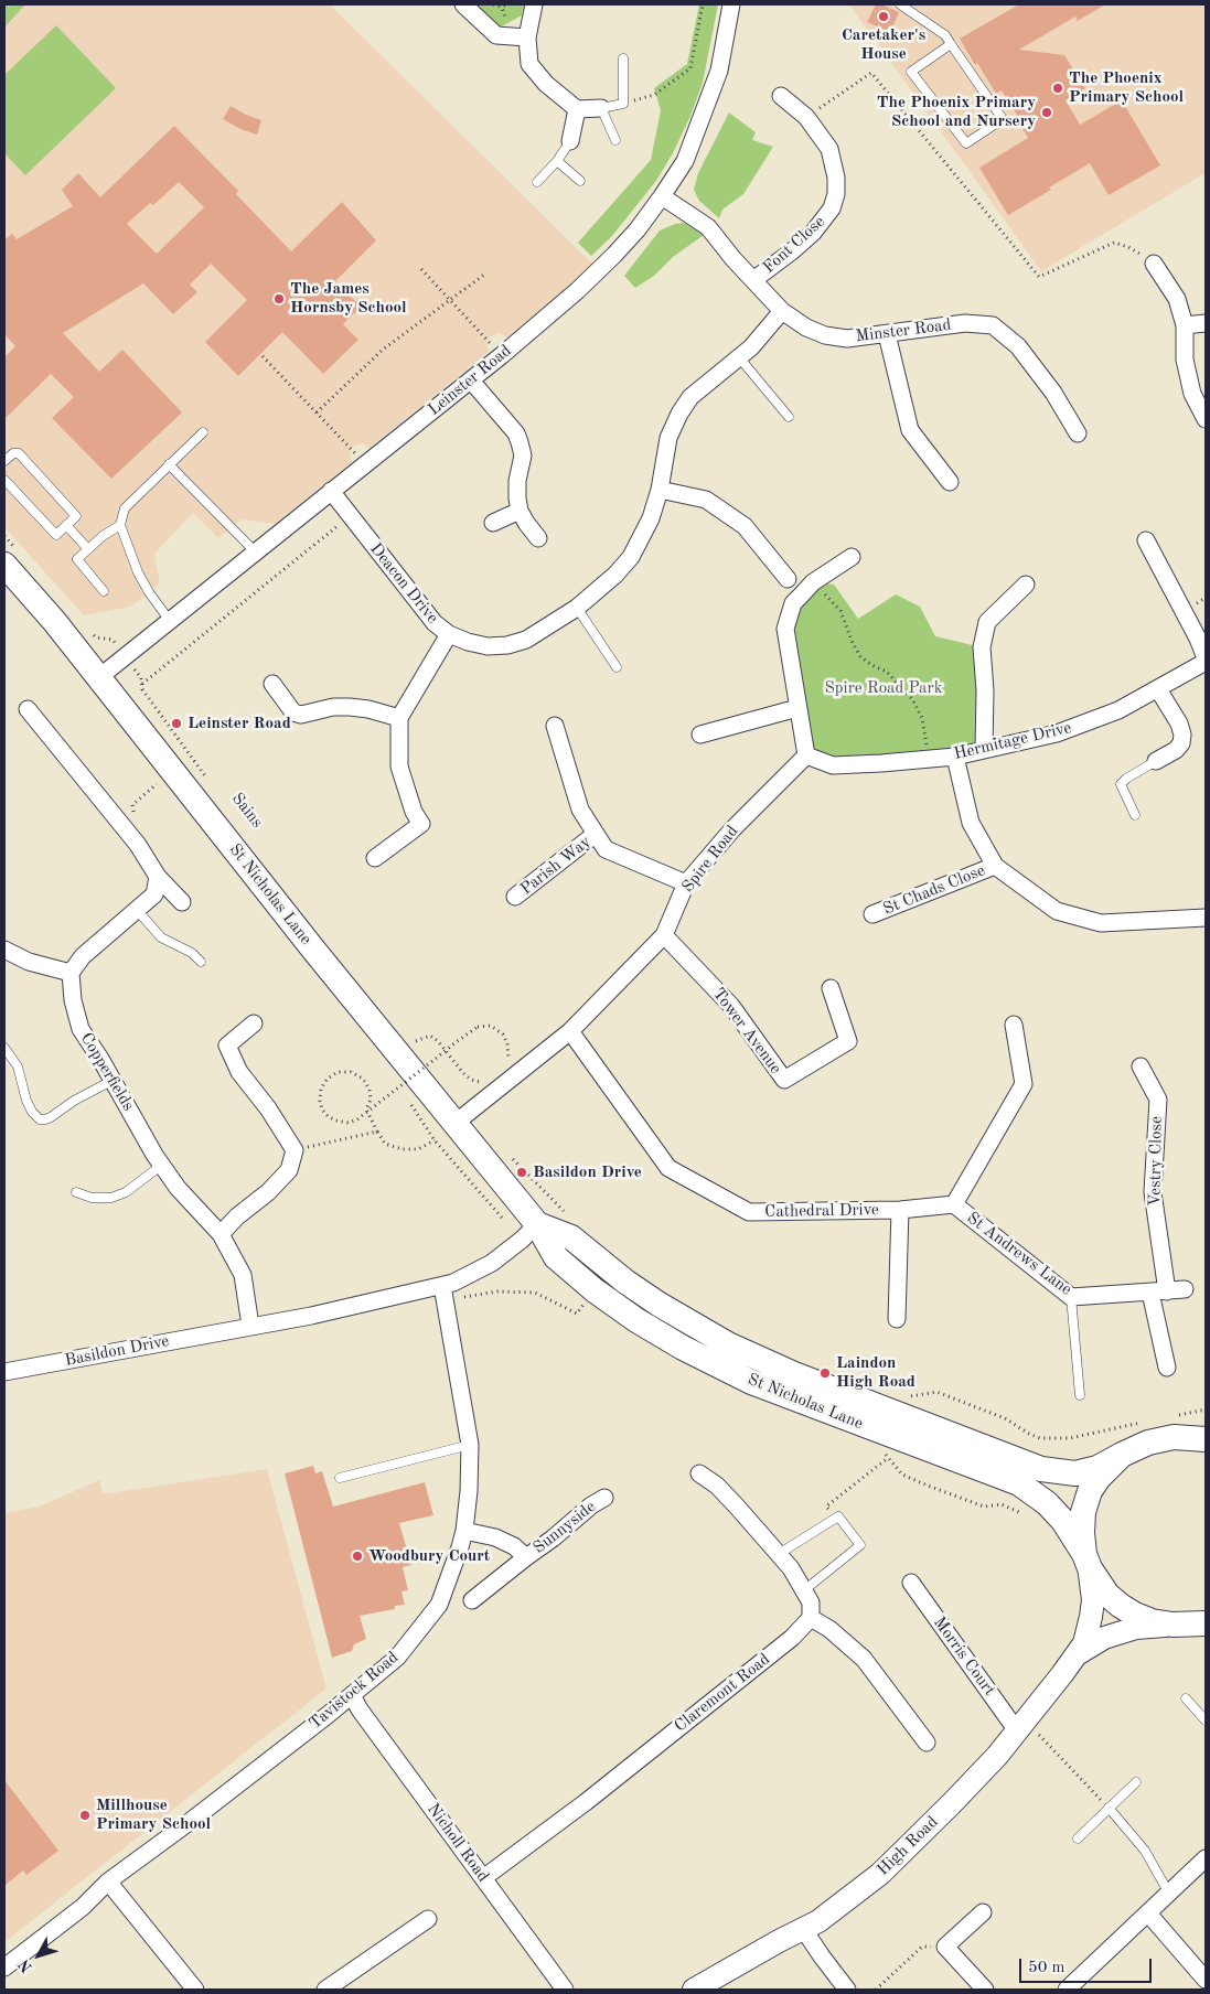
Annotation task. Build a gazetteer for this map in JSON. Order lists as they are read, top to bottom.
{
  "streets": {
    "main road": ["St Nicholas Lane"],
    "street": [
      "Font Close",
      "Minster Road",
      "Leinster Road",
      "Deacon Drive",
      "Hermitage Drive",
      "Spire Road",
      "Parish Way",
      "St Chads Close",
      "Tower Avenue",
      "Copperfields",
      "Vestry Close",
      "Cathedral Drive",
      "St Andrews Lane",
      "Basildon Drive",
      "Sunnyside",
      "Morris Court",
      "Tavistock Road",
      "Claremont Road",
      "Nicholl Road",
      "High Road"
    ],
    "path": ["Sains"]
  },
  "crossings": [
    ["Font Close", "Minster Road"],
    ["Minster Road", "Leinster Road"],
    ["Minster Road", "Deacon Drive"],
    ["Leinster Road", "Deacon Drive"],
    ["Leinster Road", "Sains"],
    ["Leinster Road", "St Nicholas Lane"],
    ["Hermitage Drive", "Spire Road"],
    ["Spire Road", "Parish Way"],
    ["Spire Road", "St Nicholas Lane"],
    ["Spire Road", "Tower Avenue"],
    ["Spire Road", "Cathedral Drive"],
    ["St Nicholas Lane", "Basildon Drive"],
    ["St Nicholas Lane", "High Road"],
    ["Copperfields", "Basildon Drive"],
    ["Vestry Close", "St Andrews Lane"],
    ["Cathedral Drive", "St Andrews Lane"],
    ["Basildon Drive", "Tavistock Road"],
    ["Sunnyside", "Tavistock Road"],
    ["Morris Court", "High Road"],
    ["Tavistock Road", "Nicholl Road"],
    ["Claremont Road", "Nicholl Road"]
  ],
  "parks": ["Spire Road Park"],
  "places": [
    "Caretaker's House",
    "The Phoenix Primary School",
    "The Phoenix Primary School and Nursery",
    "The James Hornsby School",
    "Leinster Road",
    "Basildon Drive",
    "Laindon High Road",
    "Woodbury Court",
    "Millhouse Primary School"
  ],
  "scale_bar": "50 m",
  "north": "bottom left"
}
